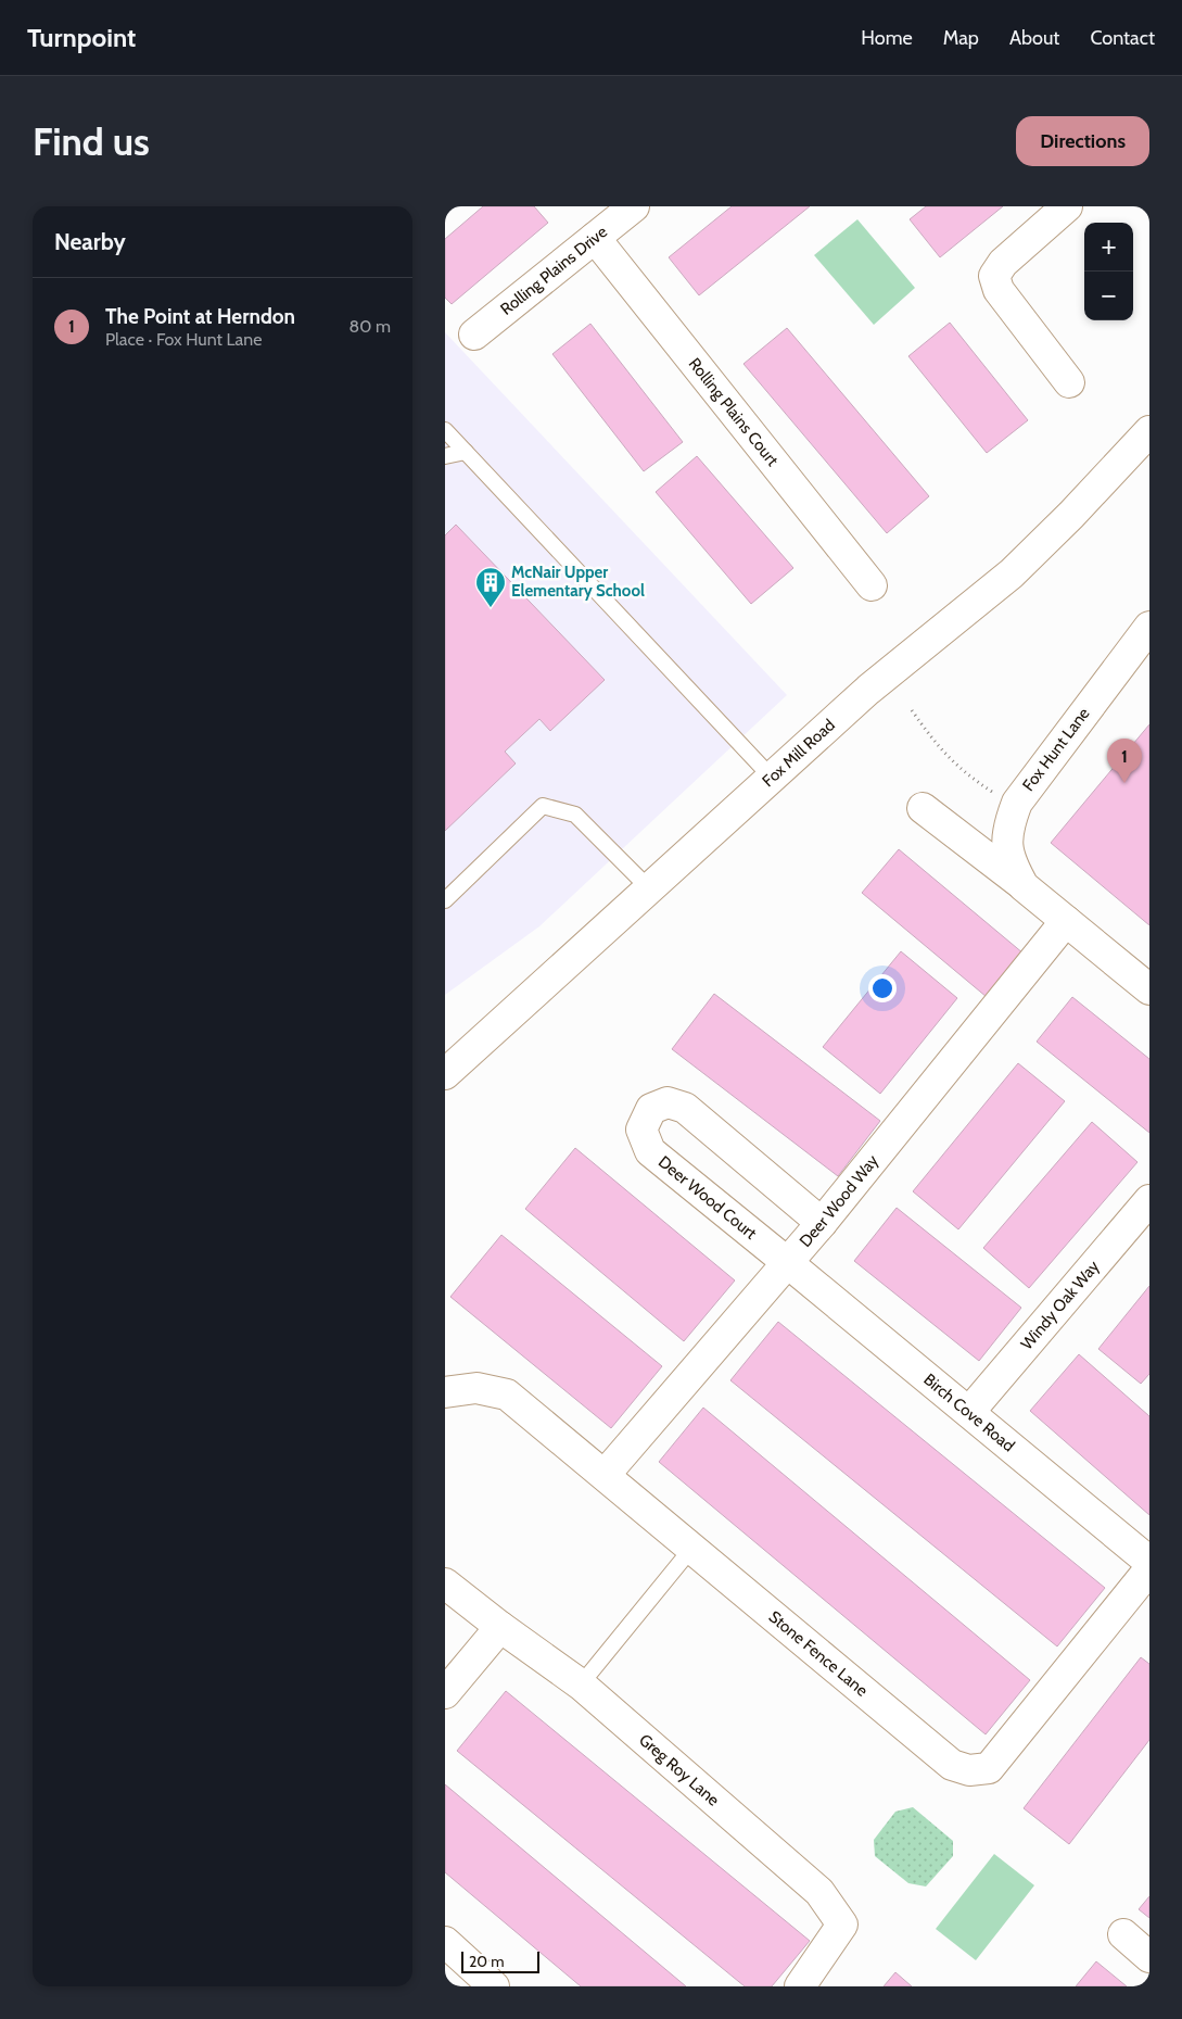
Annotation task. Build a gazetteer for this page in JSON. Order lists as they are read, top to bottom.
{
  "streets": {
    "street": [
      "Rolling Plains Drive",
      "Rolling Plains Court",
      "Fox Hunt Lane",
      "Fox Mill Road",
      "Deer Wood Court",
      "Deer Wood Way",
      "Windy Oak Way",
      "Birch Cove Road",
      "Stone Fence Lane",
      "Greg Roy Lane"
    ]
  },
  "crossings": [
    ["Rolling Plains Drive", "Rolling Plains Court"],
    ["Fox Hunt Lane", "Deer Wood Way"],
    ["Deer Wood Court", "Deer Wood Way"],
    ["Deer Wood Court", "Birch Cove Road"],
    ["Deer Wood Way", "Birch Cove Road"],
    ["Deer Wood Way", "Stone Fence Lane"],
    ["Windy Oak Way", "Birch Cove Road"]
  ],
  "places": {
    "building": ["McNair Upper Elementary School"]
  },
  "scale_bar": "20 m",
  "page": {
    "header": "Turnpoint",
    "nav": [
      "Home",
      "Map",
      "About",
      "Contact"
    ],
    "buttons": "Directions",
    "title": "Find us",
    "heading": "Nearby",
    "map_buttons": ["+", "−"],
    "list": [
      {
        "mark": "1",
        "name": "The Point at Herndon",
        "note": "Place · Fox Hunt Lane",
        "value": "80 m"
      }
    ],
    "pins": "1",
    "scale": "20 m"
  }
}
